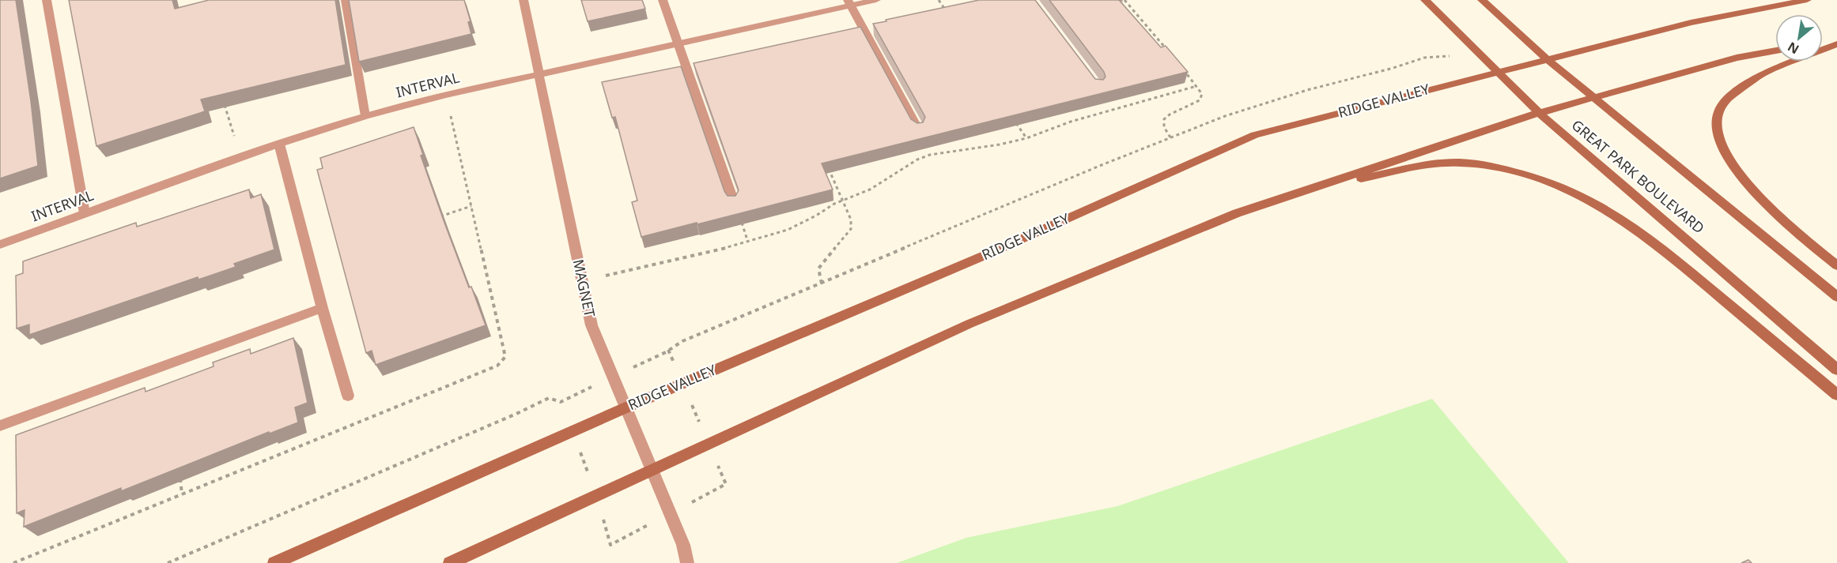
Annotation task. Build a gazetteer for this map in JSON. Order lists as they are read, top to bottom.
{
  "streets": {
    "main road": ["RIDGE VALLEY", "GREAT PARK BOULEVARD"],
    "street": ["INTERVAL", "MAGNET"]
  },
  "crossings": [
    ["INTERVAL", "MAGNET"],
    ["RIDGE VALLEY", "GREAT PARK BOULEVARD"],
    ["RIDGE VALLEY", "MAGNET"]
  ],
  "north": "bottom left"
}
